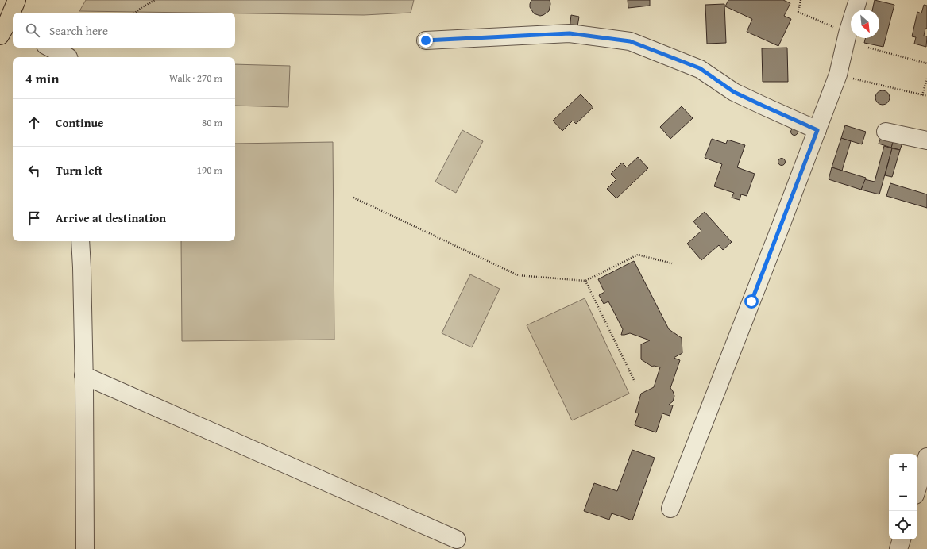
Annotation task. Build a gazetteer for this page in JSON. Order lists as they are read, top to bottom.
{
  "north": "bottom right",
  "page": {
    "search": "Search here",
    "heading": ["4 min", "Walk · 270 m"],
    "list": [
      ["Continue", "80 m"],
      ["Turn left", "190 m"],
      "Arrive at destination"
    ],
    "map_buttons": ["+", "−"]
  }
}
